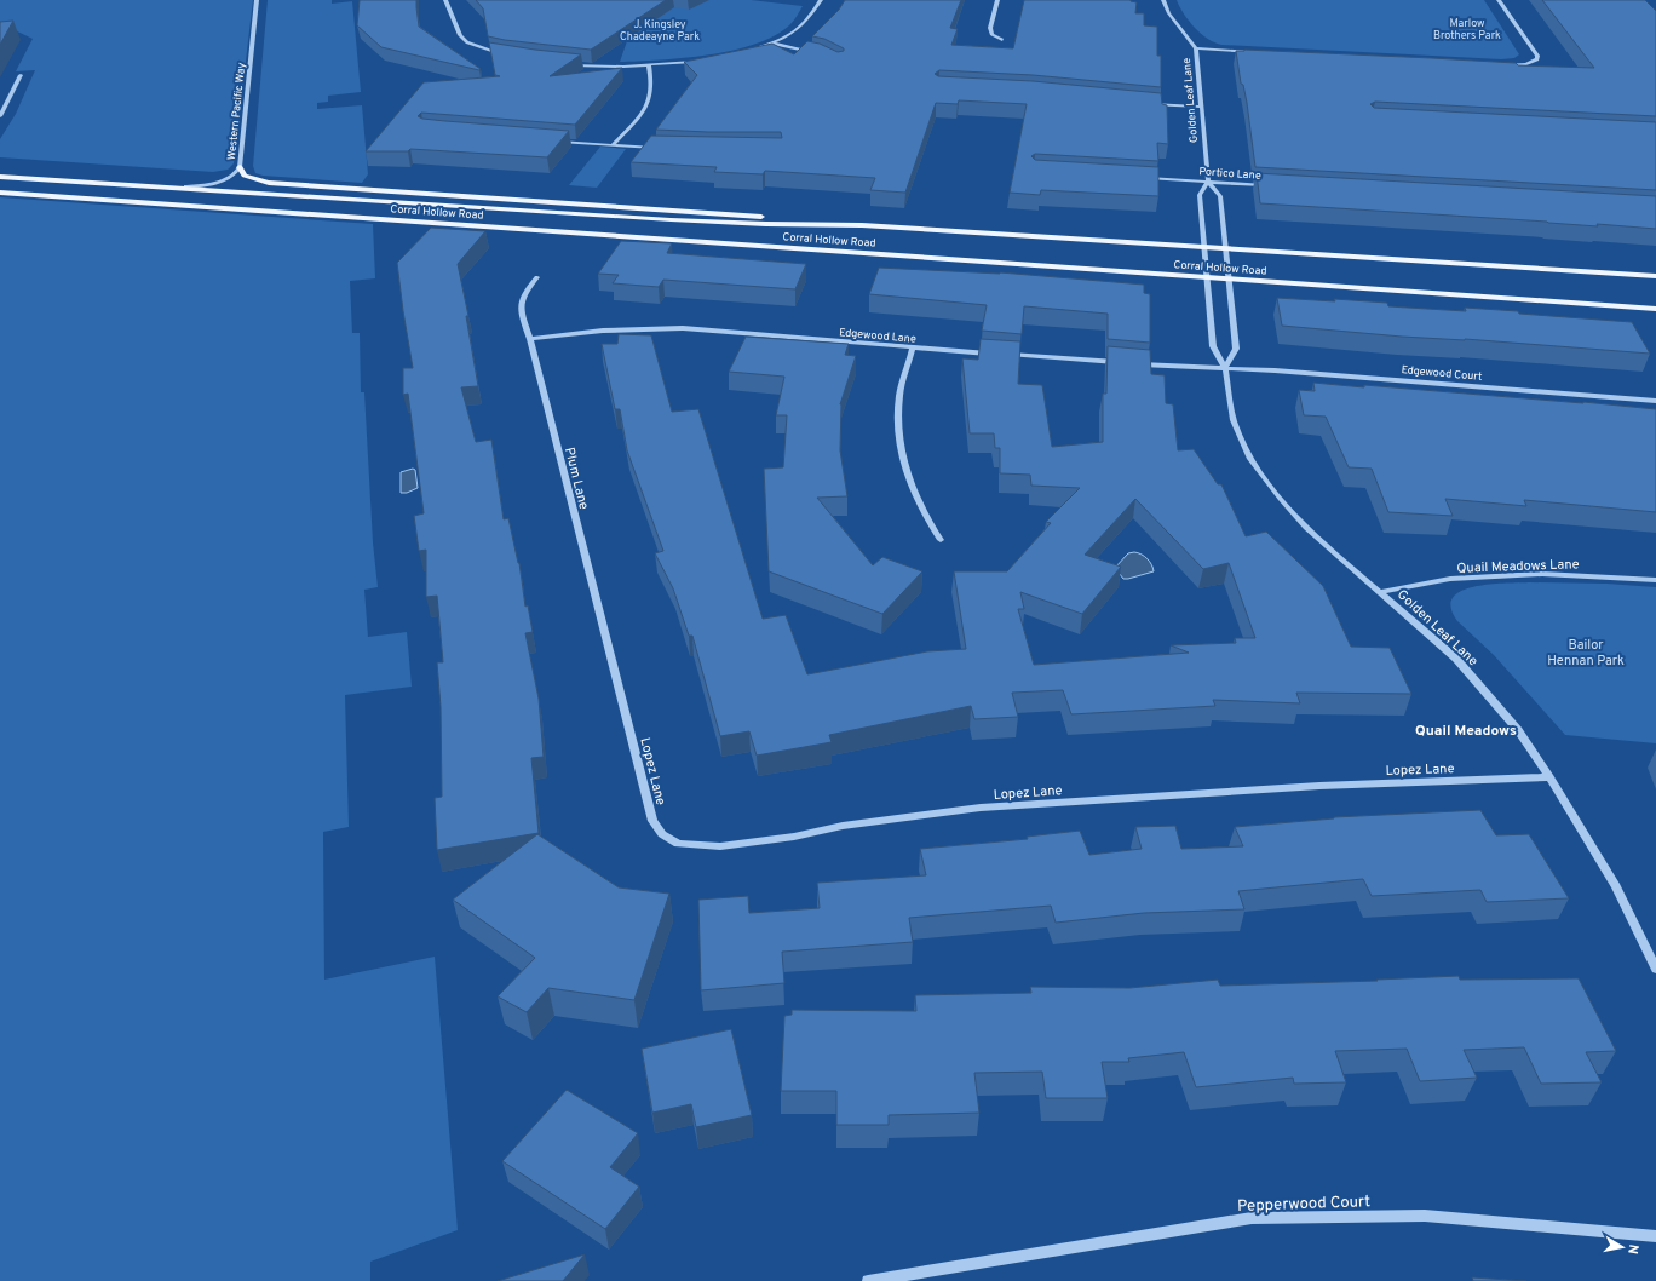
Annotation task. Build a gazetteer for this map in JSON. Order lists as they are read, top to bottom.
{
  "streets": {
    "main road": ["Corral Hollow Road"],
    "street": [
      "Golden Leaf Lane",
      "Western Pacific Way",
      "Portico Lane",
      "Edgewood Lane",
      "Edgewood Court",
      "Plum Lane",
      "Quail Meadows Lane",
      "Lopez Lane",
      "Pepperwood Court"
    ]
  },
  "crossings": [
    ["Golden Leaf Lane", "Portico Lane"],
    ["Golden Leaf Lane", "Corral Hollow Road"],
    ["Golden Leaf Lane", "Edgewood Court"],
    ["Golden Leaf Lane", "Quail Meadows Lane"],
    ["Golden Leaf Lane", "Lopez Lane"],
    ["Western Pacific Way", "Corral Hollow Road"],
    ["Edgewood Lane", "Plum Lane"],
    ["Plum Lane", "Lopez Lane"]
  ],
  "districts": ["Quail Meadows"],
  "parks": ["Marlow Brothers Park", "J. Kingsley Chadeayne Park", "Bailor Hennan Park"],
  "north": "right"
}
